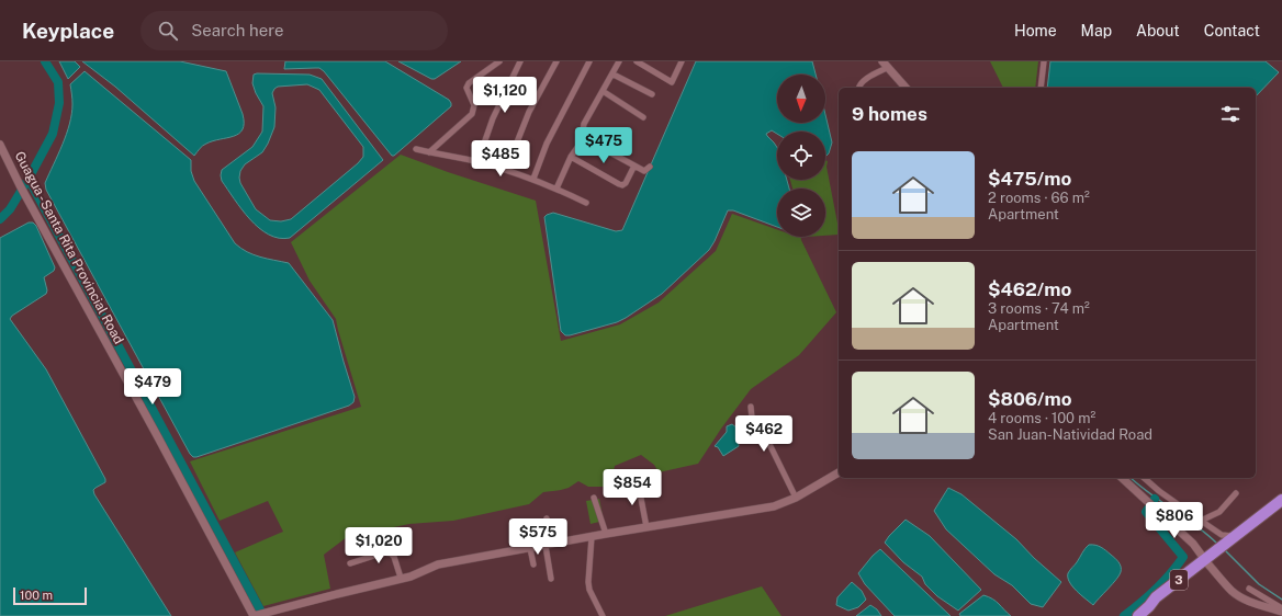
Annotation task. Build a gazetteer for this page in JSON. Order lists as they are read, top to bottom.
{
  "streets": {
    "highway": ["3"],
    "street": ["Guagua - Santa Rita Provincial Road"]
  },
  "scale_bar": "100 m",
  "north": "bottom",
  "page": {
    "header": "Keyplace",
    "search": "Search here",
    "nav": [
      "Home",
      "Map",
      "About",
      "Contact"
    ],
    "price": [
      "$1,120",
      "$475",
      "$485",
      "$479",
      "$462",
      "$854",
      "$806",
      "$575",
      "$1,020"
    ],
    "heading": "9 homes",
    "list": [
      {
        "name": "$475/mo",
        "note": "2 rooms · 66 m² · Apartment"
      },
      {
        "name": "$462/mo",
        "note": "3 rooms · 74 m² · Apartment"
      },
      {
        "name": "$806/mo",
        "note": "4 rooms · 100 m² · San Juan-Natividad Road"
      }
    ],
    "scale": "100 m"
  }
}
